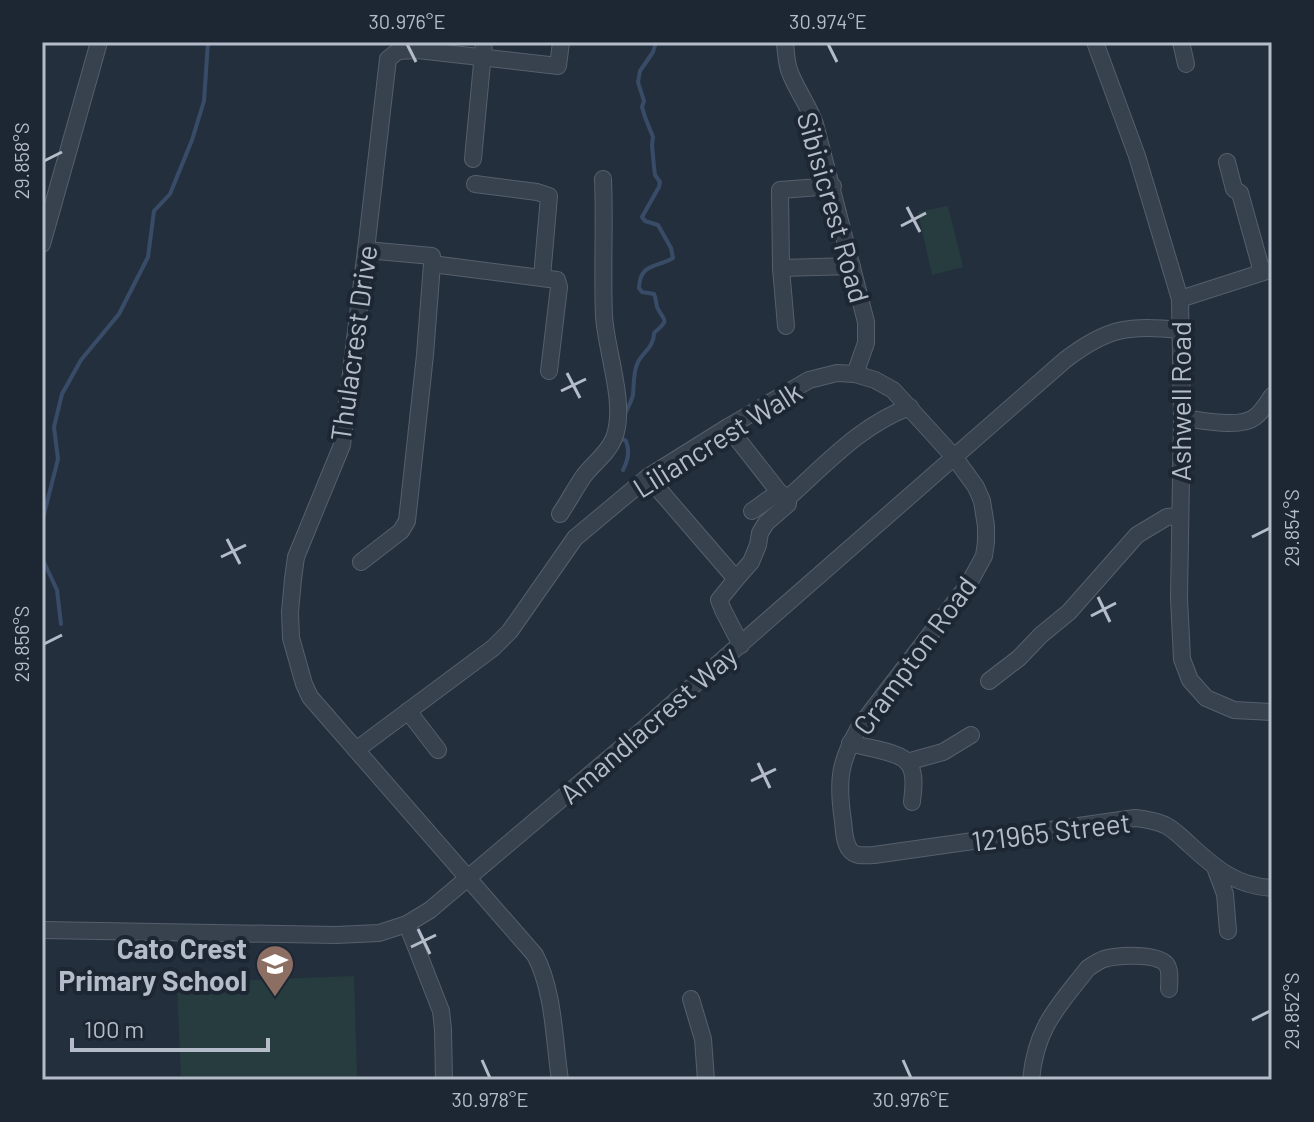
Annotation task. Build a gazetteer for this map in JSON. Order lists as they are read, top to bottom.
{
  "streets": {
    "street": [
      "Sibisicrest Road",
      "Thulacrest Drive",
      "Ashwell Road",
      "Liliancrest Walk",
      "Crampton Road",
      "Amandlacrest Way",
      "121965 Street"
    ]
  },
  "crossings": [
    ["Sibisicrest Road", "Liliancrest Walk"],
    ["Thulacrest Drive", "Liliancrest Walk"],
    ["Thulacrest Drive", "Amandlacrest Way"],
    ["Ashwell Road", "Amandlacrest Way"],
    ["Liliancrest Walk", "Crampton Road"],
    ["Liliancrest Walk", "Amandlacrest Way"],
    ["Crampton Road", "Amandlacrest Way"],
    ["Crampton Road", "121965 Street"]
  ],
  "places": {
    "school or university": ["Cato Crest Primary School"]
  },
  "scale_bar": "100 m",
  "coordinates": [
    "30.976°E",
    "30.974°E",
    "29.858°S",
    "29.854°S",
    "29.856°S",
    "29.852°S",
    "30.978°E"
  ]
}
